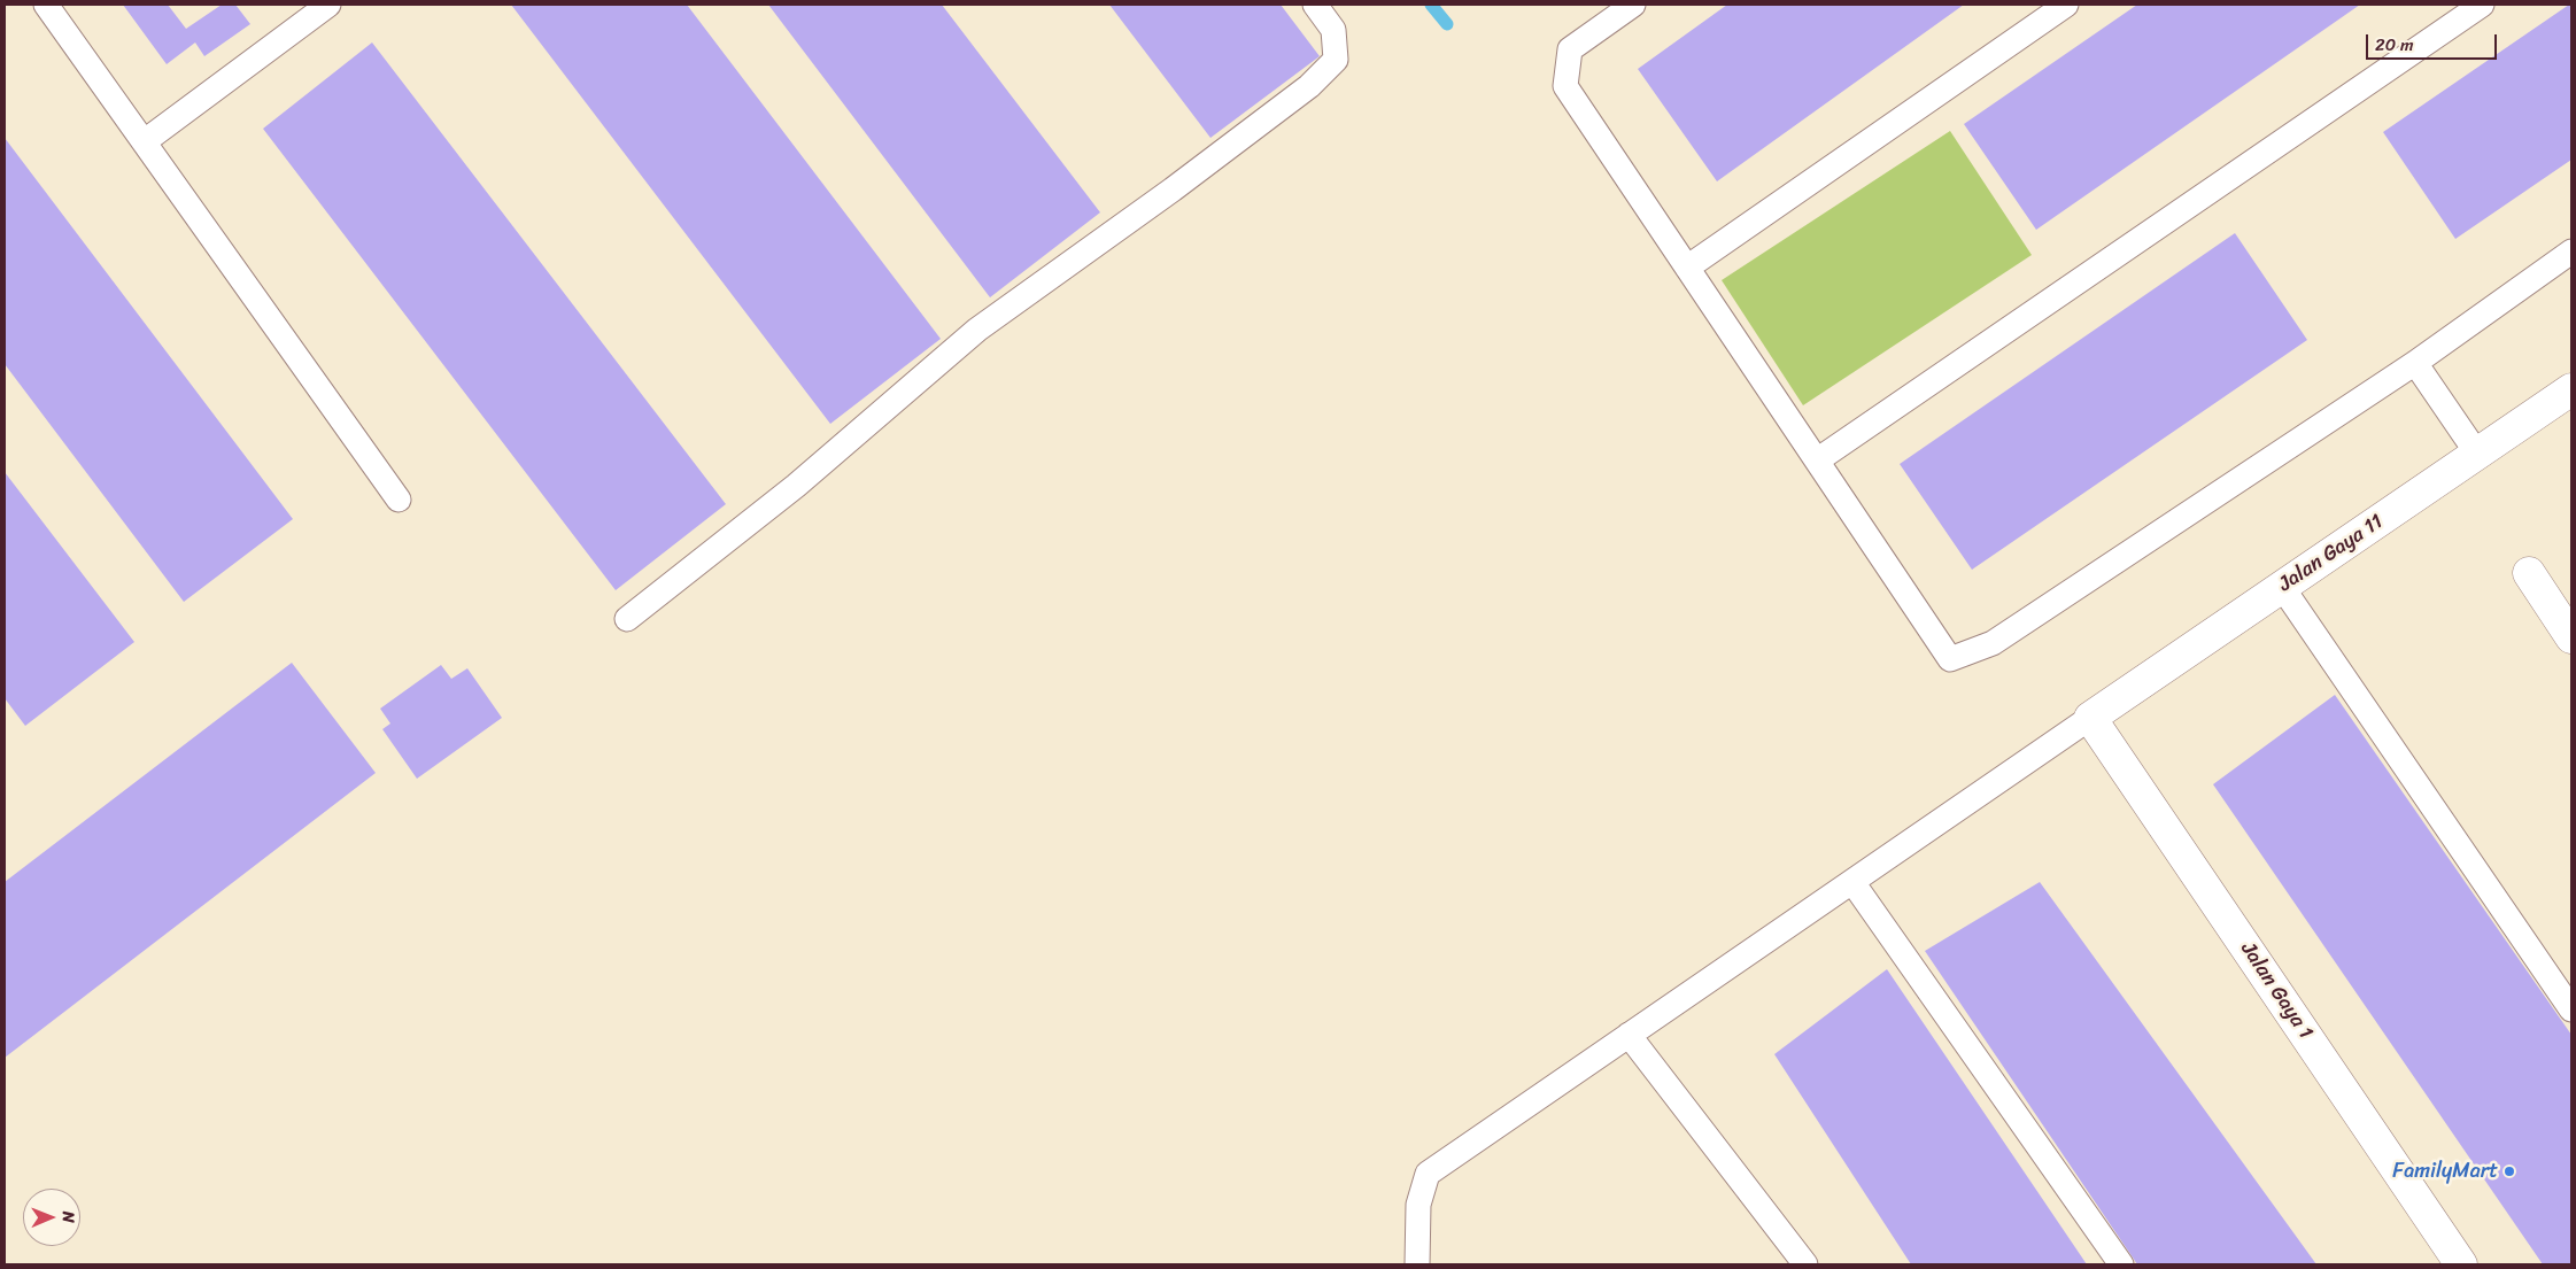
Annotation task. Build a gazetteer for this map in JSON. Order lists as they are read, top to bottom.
{
  "streets": {
    "street": ["Jalan Gaya 11", "Jalan Gaya 1"]
  },
  "crossings": [
    ["Jalan Gaya 11", "Jalan Gaya 1"]
  ],
  "places": ["FamilyMart"],
  "scale_bar": "20 m",
  "north": "right"
}
